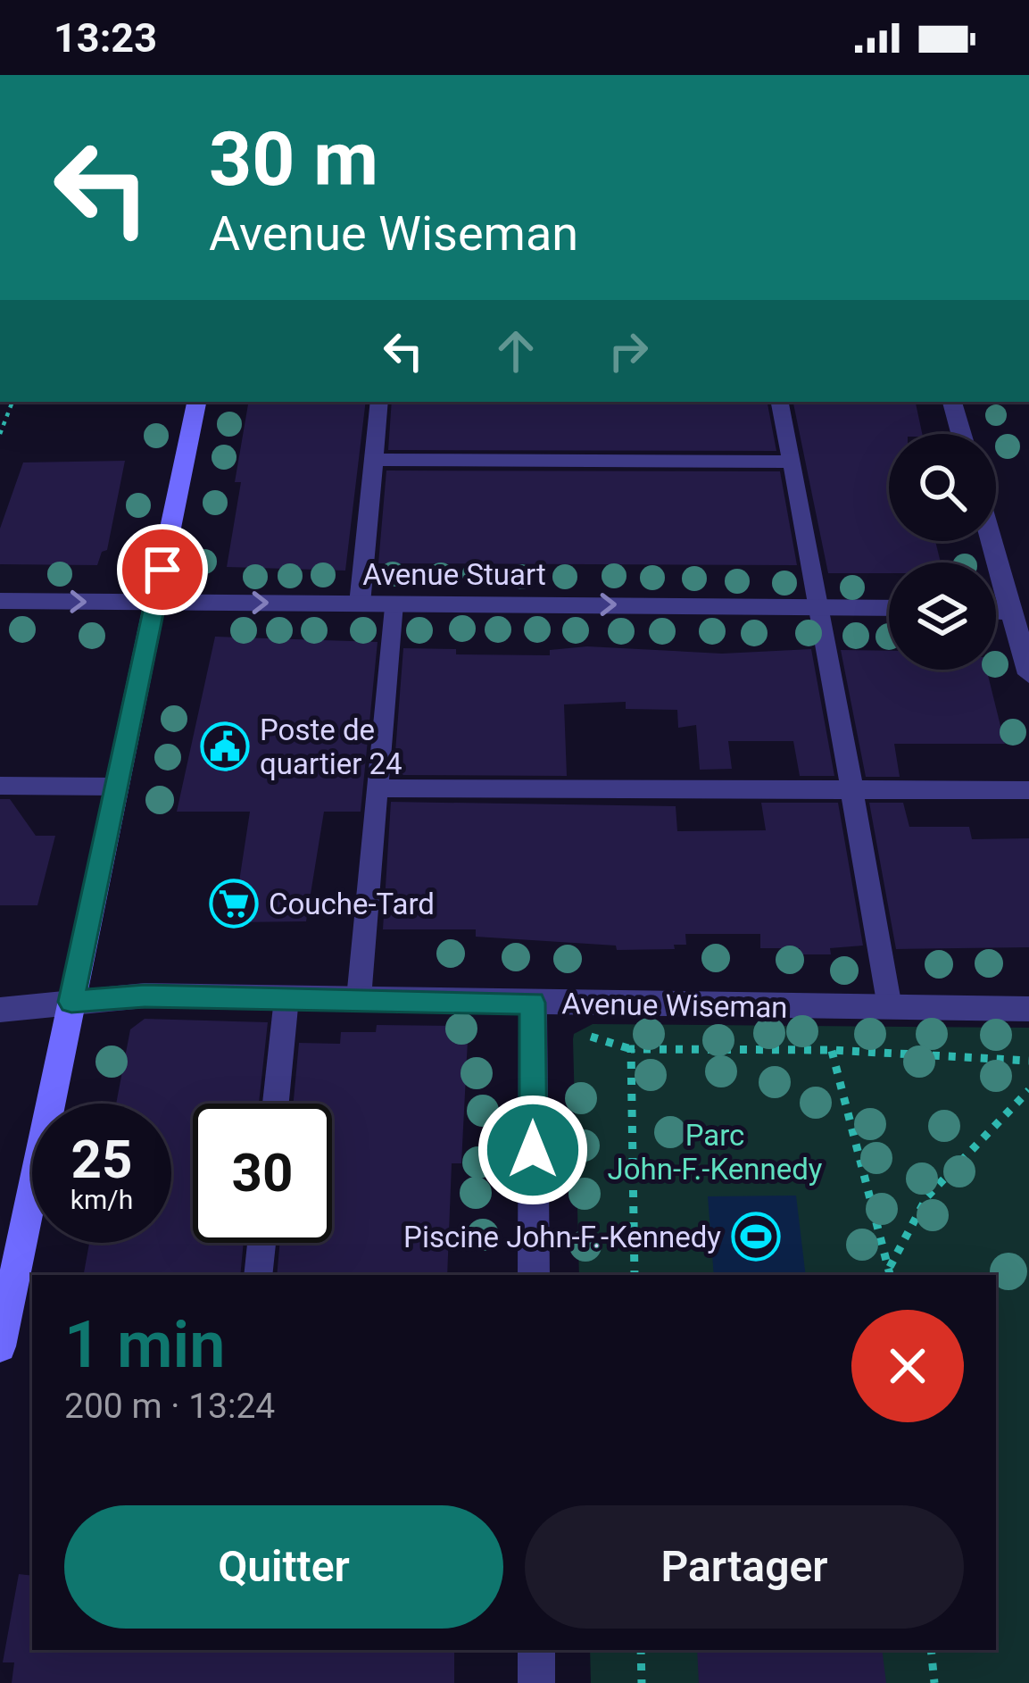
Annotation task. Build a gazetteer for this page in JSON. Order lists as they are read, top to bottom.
{
  "streets": {
    "street": ["Avenue Stuart", "Avenue Wiseman"]
  },
  "one_way": ["Avenue Stuart"],
  "parks": ["Parc John-F.-Kennedy"],
  "places": {
    "public building": ["Poste de quartier 24"],
    "supermarket": ["Couche-Tard"],
    "sports": ["Piscine John-F.-Kennedy"]
  },
  "page": {
    "status": "13:23",
    "turn": ["30 m", "Avenue Wiseman"],
    "speed": "25 km/h",
    "limit": "30",
    "heading": ["1 min", "200 m · 13:24"],
    "buttons": ["Quitter", "Partager"]
  }
}
